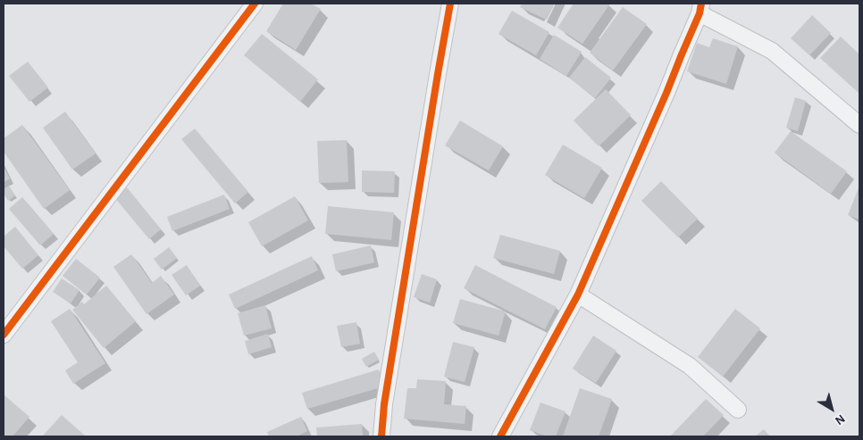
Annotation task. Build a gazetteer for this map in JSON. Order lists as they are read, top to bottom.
{
  "north": "bottom right"
}
